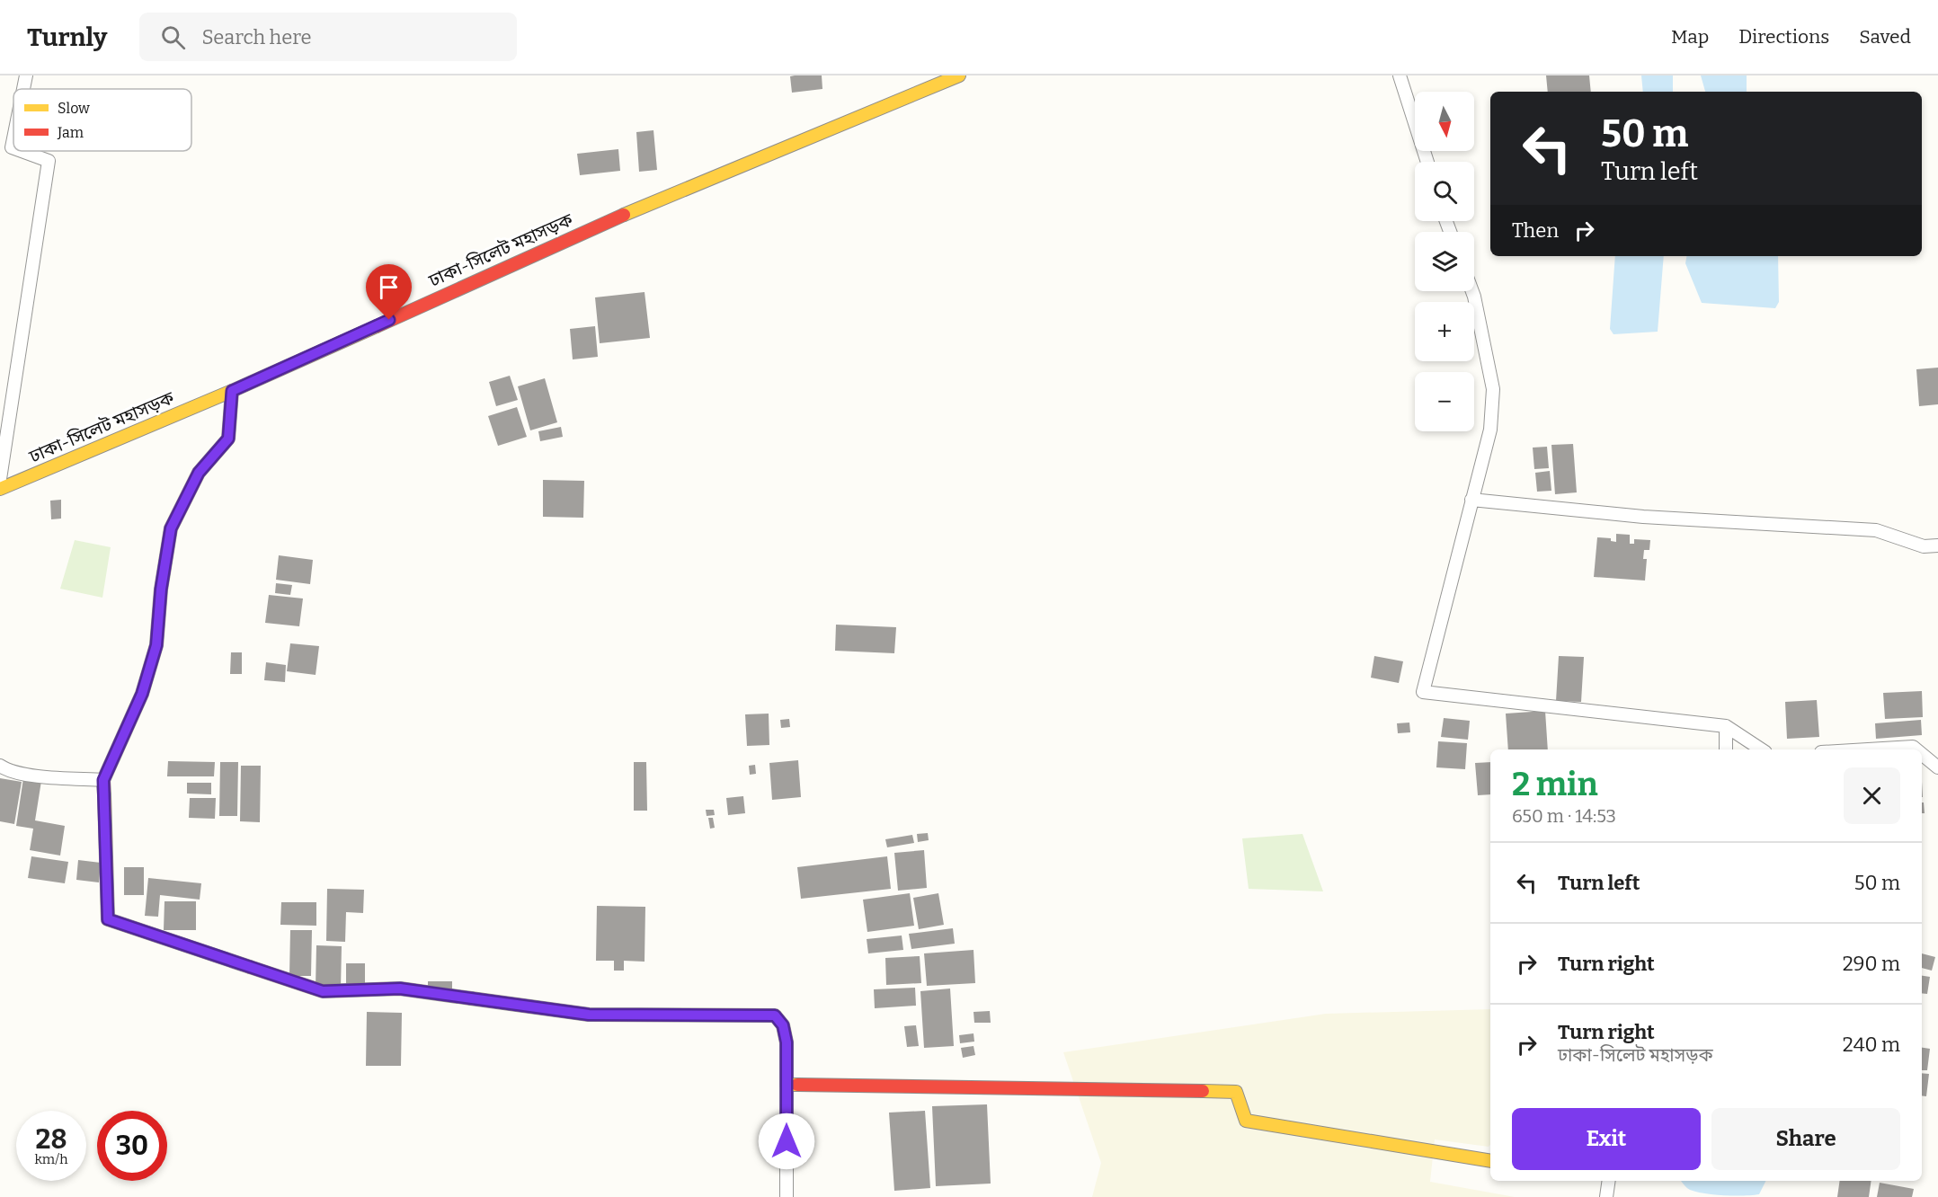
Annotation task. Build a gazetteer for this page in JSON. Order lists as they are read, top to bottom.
{
  "streets": {
    "main road": ["ঢাকা-সিলেট মহাসড়ক"]
  },
  "legend": ["Slow", "Jam"],
  "north": "bottom",
  "page": {
    "header": "Turnly",
    "search": "Search here",
    "nav": ["Map", "Directions", "Saved"],
    "map_buttons": ["+", "−"],
    "turn": ["50 m", "Turn left"],
    "then": "Then",
    "heading": ["2 min", "650 m · 14:53"],
    "list": [
      {
        "name": "Turn left",
        "value": "50 m"
      },
      {
        "name": "Turn right",
        "value": "290 m"
      },
      {
        "name": "Turn right",
        "note": "ঢাকা-সিলেট মহাসড়ক",
        "value": "240 m"
      }
    ],
    "buttons": ["Exit", "Share"],
    "speed": "28 km/h",
    "limit": "30"
  }
}
